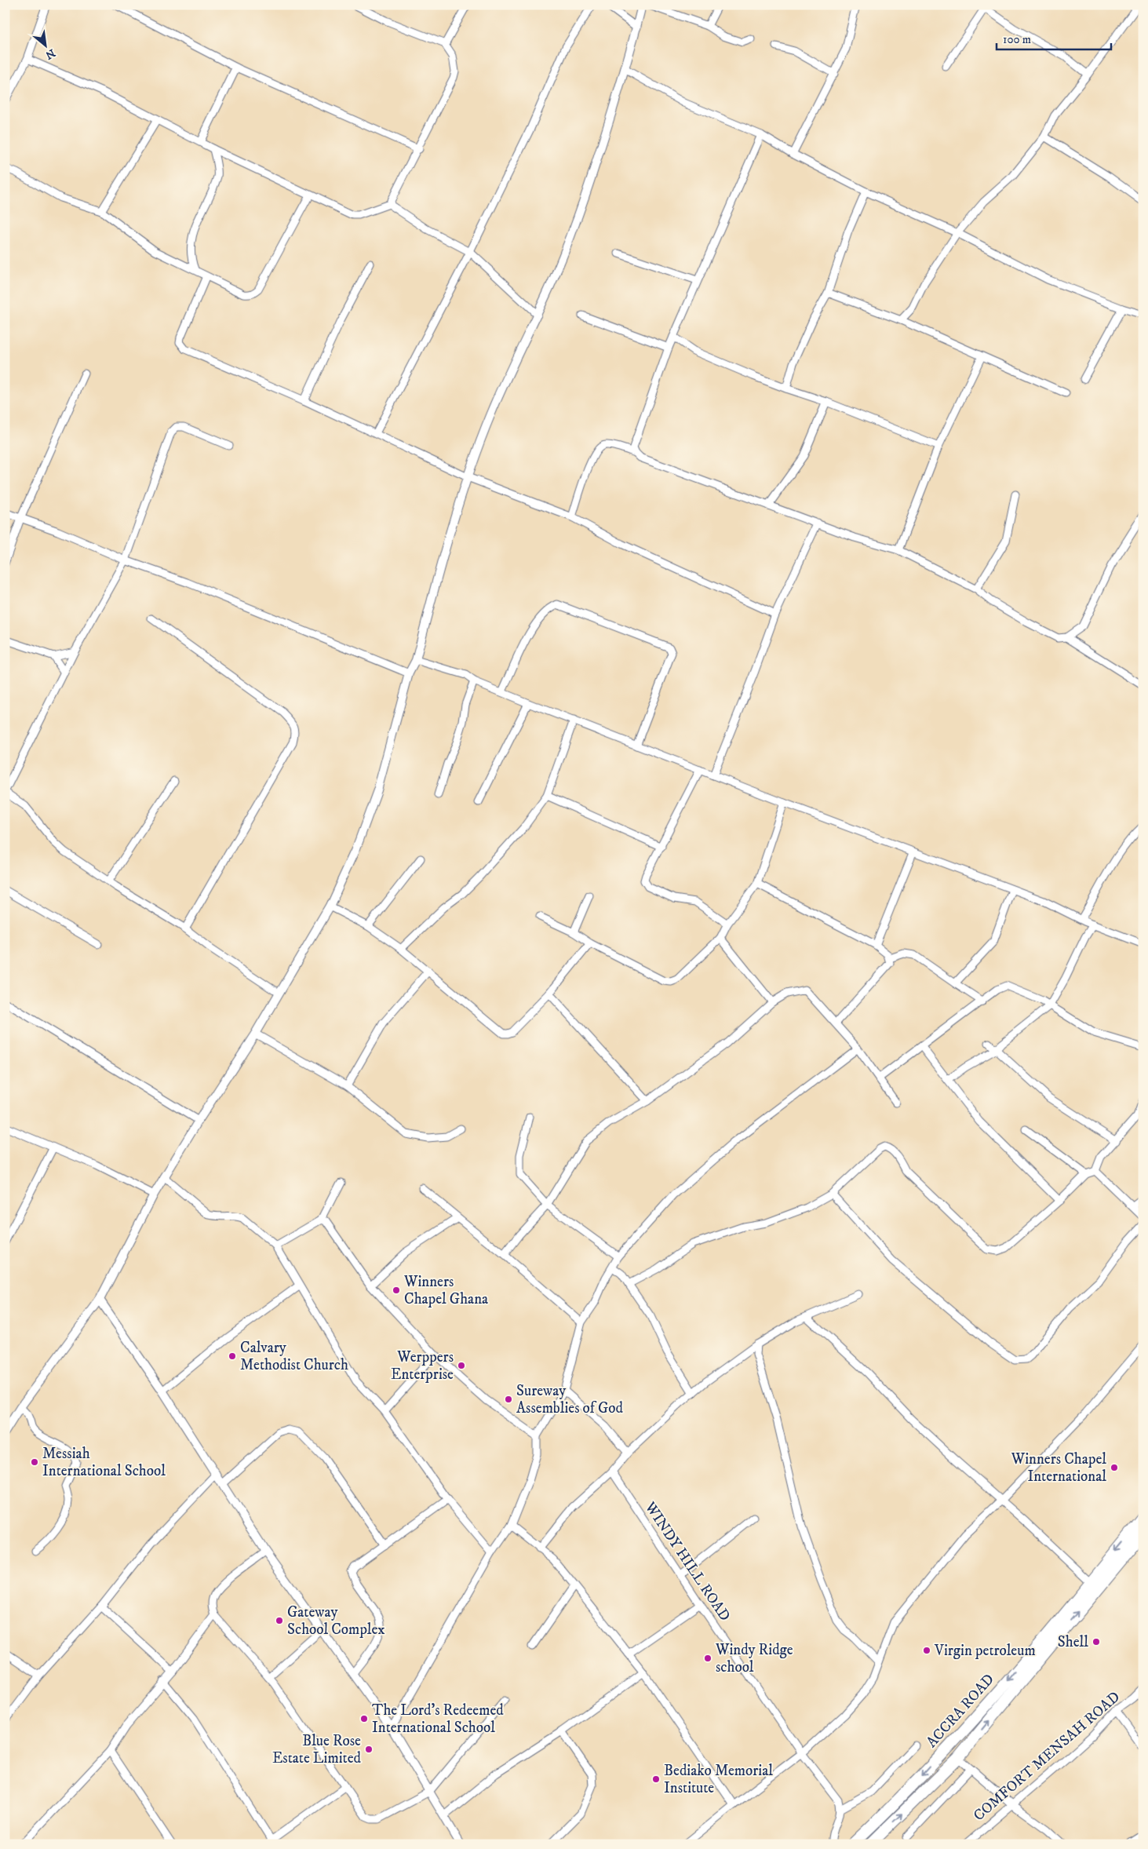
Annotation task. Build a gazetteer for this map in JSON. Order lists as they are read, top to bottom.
{
  "streets": {
    "highway": ["ACCRA ROAD"],
    "street": ["WINDY HILL ROAD", "COMFORT MENSAH ROAD"]
  },
  "places": [
    "Winners Chapel Ghana",
    "Calvary Methodist Church",
    "Werppers Enterprise",
    "Sureway Assemblies of God",
    "Messiah International School",
    "Winners Chapel International",
    "Gateway School Complex",
    "Shell",
    "Virgin petroleum",
    "Windy Ridge school",
    "The Lord's Redeemed International School",
    "Blue Rose Estate Limited",
    "Bediako Memorial Institute"
  ],
  "scale_bar": "100 m",
  "north": "bottom right"
}
